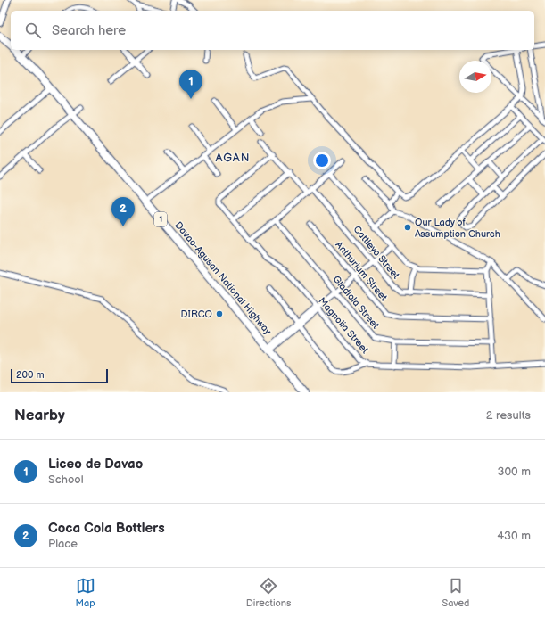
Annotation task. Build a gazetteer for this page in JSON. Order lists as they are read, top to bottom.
{
  "streets": {
    "highway": ["1", "Davao-Agusan National Highway"],
    "street": [
      "Cattleya Street",
      "Anthurium Street",
      "Gladiola Street",
      "Magnolia Street"
    ]
  },
  "districts": ["AGAN"],
  "places": ["Our Lady of Assumption Church", "DIRCO"],
  "scale_bar": "200 m",
  "north": "right",
  "page": {
    "search": "Search here",
    "pins": ["1", "2"],
    "scale": "200 m",
    "heading": ["Nearby", "2 results"],
    "list": [
      {
        "mark": "1",
        "name": "Liceo de Davao",
        "note": "School",
        "value": "300 m"
      },
      {
        "mark": "2",
        "name": "Coca Cola Bottlers",
        "note": "Place",
        "value": "430 m"
      }
    ],
    "nav": ["Map", "Directions", "Saved"]
  }
}
